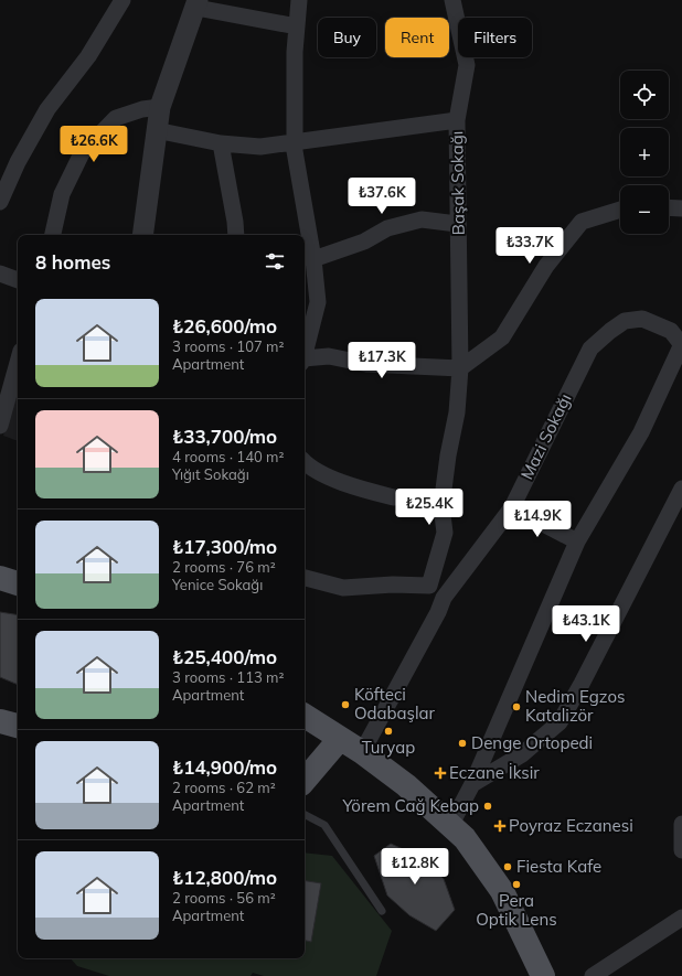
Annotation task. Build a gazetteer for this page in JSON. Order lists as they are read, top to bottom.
{
  "streets": {
    "street": ["Başak Sokağı", "Mazi Sokağı"]
  },
  "places": {
    "other": [
      "Köfteci Odabaşlar",
      "Nedim Egzos Katalizör",
      "Turyap",
      "Denge Ortopedi",
      "Yörem Cağ Kebap",
      "Fiesta Kafe",
      "Pera Optik Lens"
    ],
    "health": ["Eczane İksir", "Poyraz Eczanesi"]
  },
  "page": {
    "chip": ["Buy", "Rent", "Filters"],
    "map_buttons": ["+", "−"],
    "price": [
      "₺26.6K",
      "₺37.6K",
      "₺33.7K",
      "₺17.3K",
      "₺25.4K",
      "₺14.9K",
      "₺43.1K",
      "₺12.8K"
    ],
    "heading": "8 homes",
    "list": [
      {
        "name": "₺26,600/mo",
        "note": "3 rooms · 107 m² · Apartment"
      },
      {
        "name": "₺33,700/mo",
        "note": "4 rooms · 140 m² · Yığıt Sokağı"
      },
      {
        "name": "₺17,300/mo",
        "note": "2 rooms · 76 m² · Yenice Sokağı"
      },
      {
        "name": "₺25,400/mo",
        "note": "3 rooms · 113 m² · Apartment"
      },
      {
        "name": "₺14,900/mo",
        "note": "2 rooms · 62 m² · Apartment"
      },
      {
        "name": "₺12,800/mo",
        "note": "2 rooms · 56 m² · Apartment"
      }
    ]
  }
}
